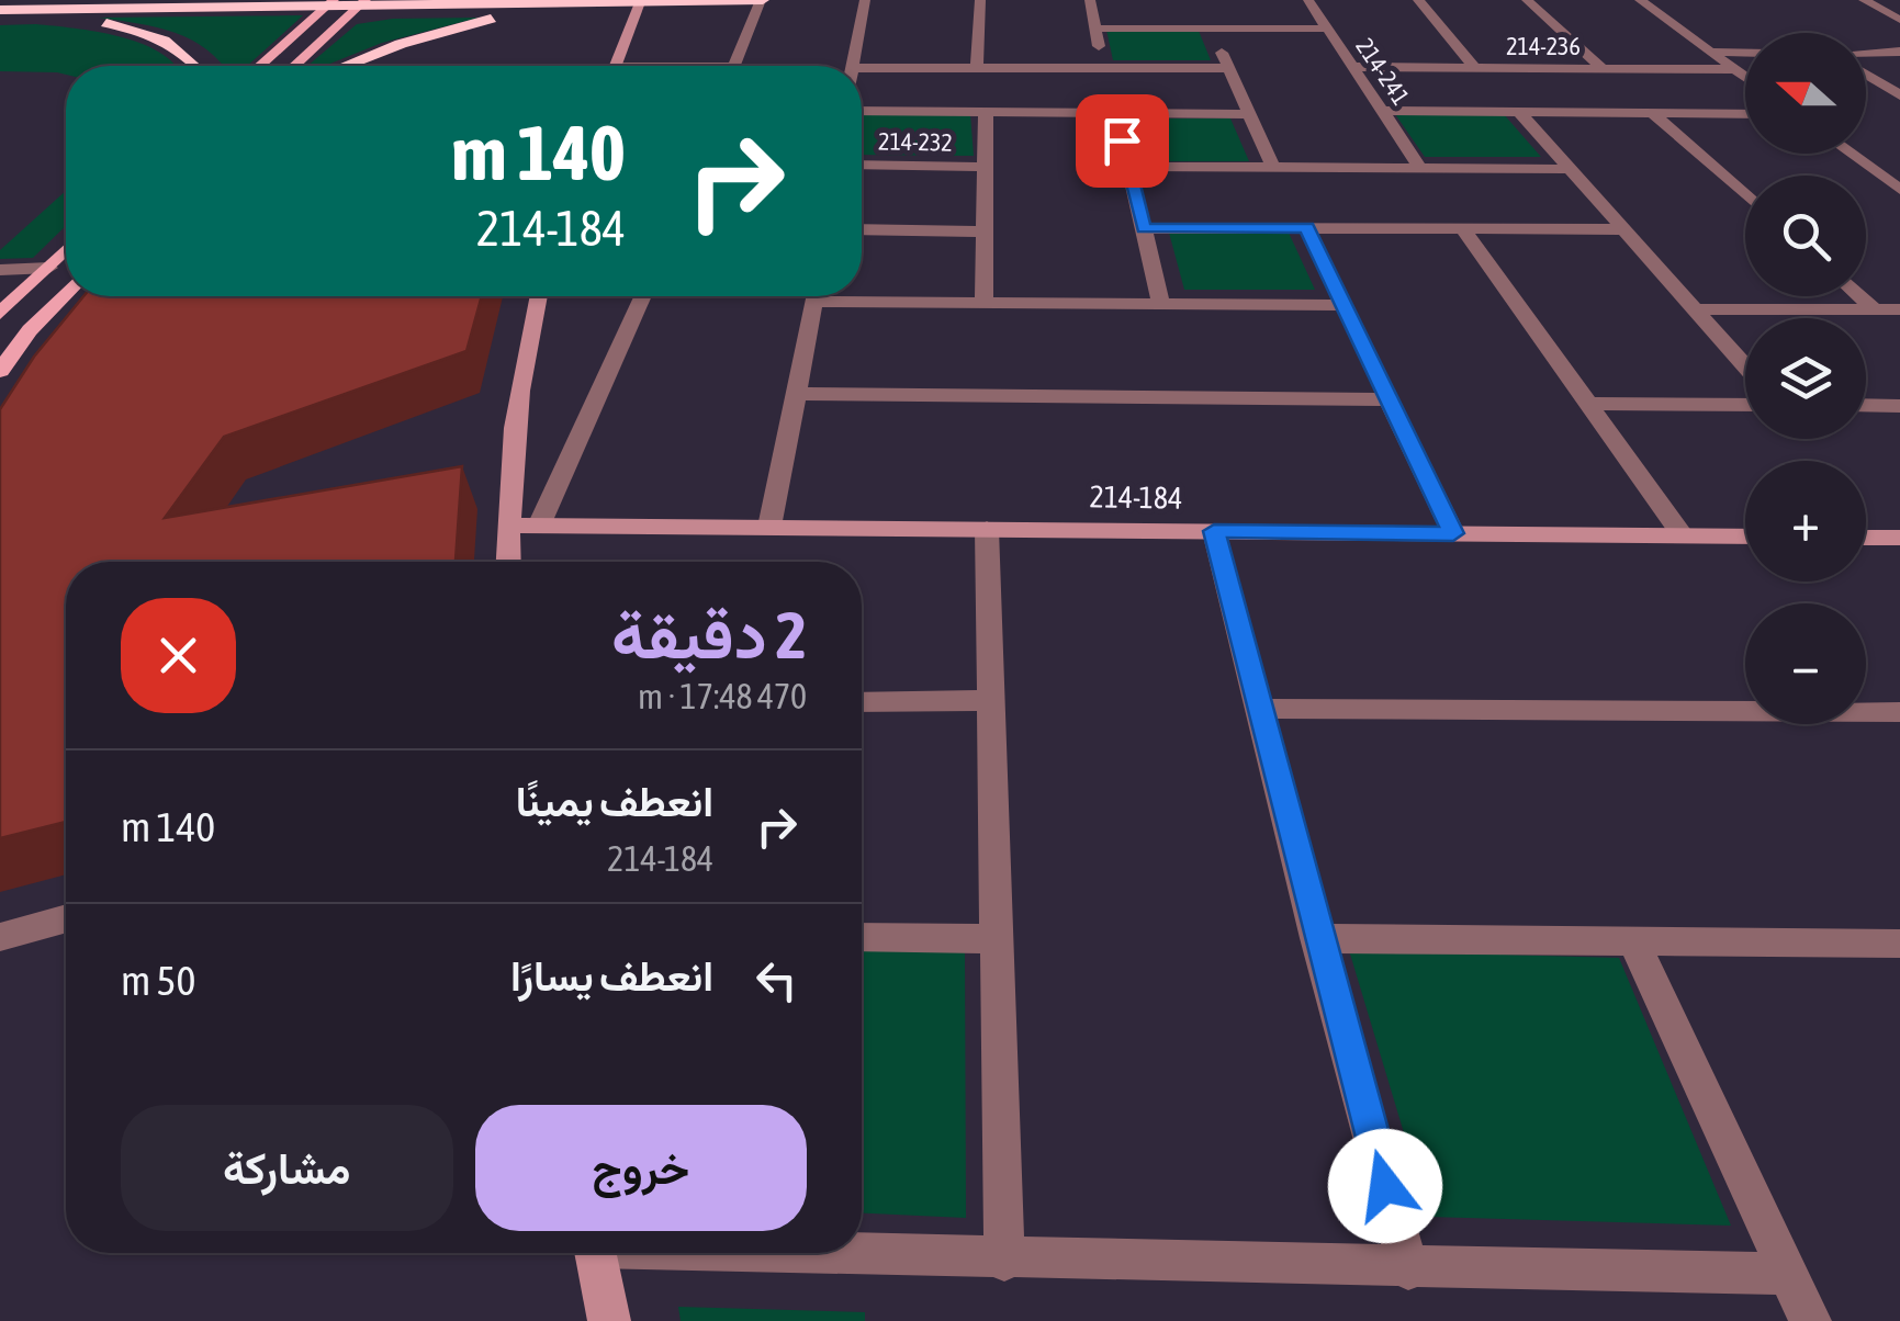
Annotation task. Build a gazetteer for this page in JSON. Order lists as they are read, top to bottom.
{
  "streets": {
    "street": [
      "214-236",
      "214-241",
      "214-232",
      "214-184"
    ]
  },
  "crossings": [
    ["214-236", "214-241"]
  ],
  "north": "left",
  "page": {
    "map_buttons": ["+", "−"],
    "turn": ["140 m", "214-184"],
    "heading": ["2 دقيقة", "470 m · 17:48"],
    "list": [
      {
        "name": "انعطف يمينًا",
        "note": "214-184",
        "value": "140 m"
      },
      {
        "name": "انعطف يسارًا",
        "value": "50 m"
      }
    ],
    "buttons": ["خروج", "مشاركة"]
  }
}
